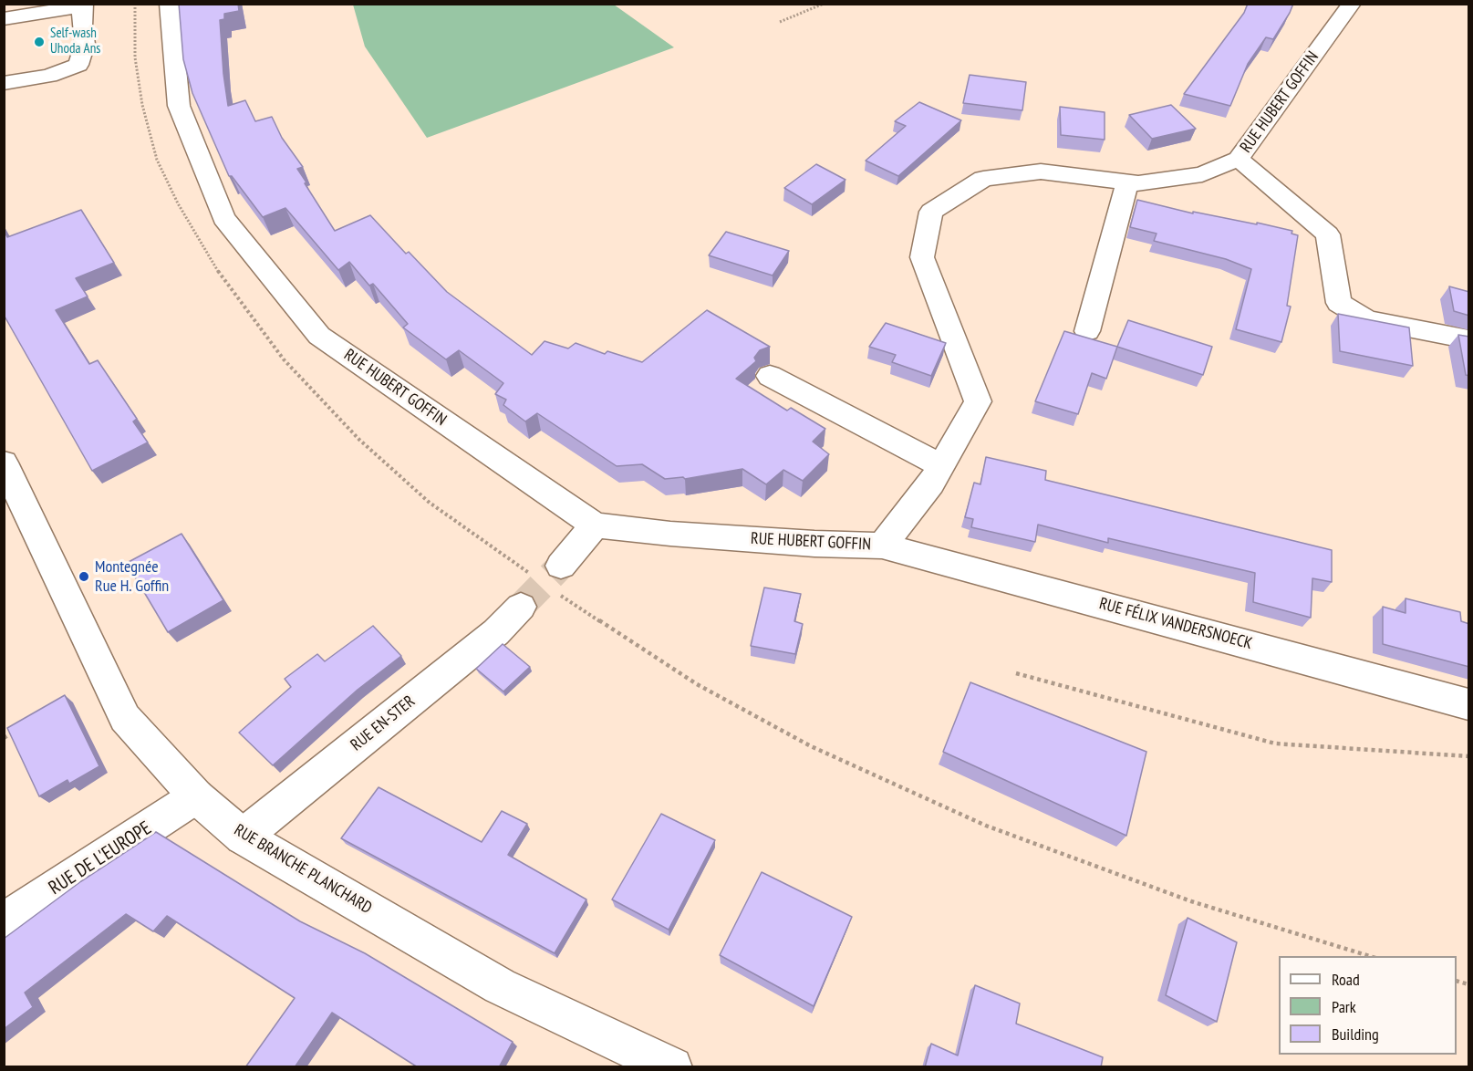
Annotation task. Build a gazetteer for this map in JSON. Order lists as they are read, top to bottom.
{
  "streets": {
    "street": [
      "RUE HUBERT GOFFIN",
      "RUE FÉLIX VANDERSNOECK",
      "RUE EN-STER",
      "RUE DE L'EUROPE",
      "RUE BRANCHE PLANCHARD"
    ]
  },
  "crossings": [
    ["RUE HUBERT GOFFIN", "RUE FÉLIX VANDERSNOECK"],
    ["RUE EN-STER", "RUE BRANCHE PLANCHARD"],
    ["RUE DE L'EUROPE", "RUE BRANCHE PLANCHARD"]
  ],
  "places": ["Self-wash Uhoda Ans", "Montegnée Rue H. Goffin"],
  "legend": ["Road", "Park", "Building"]
}
